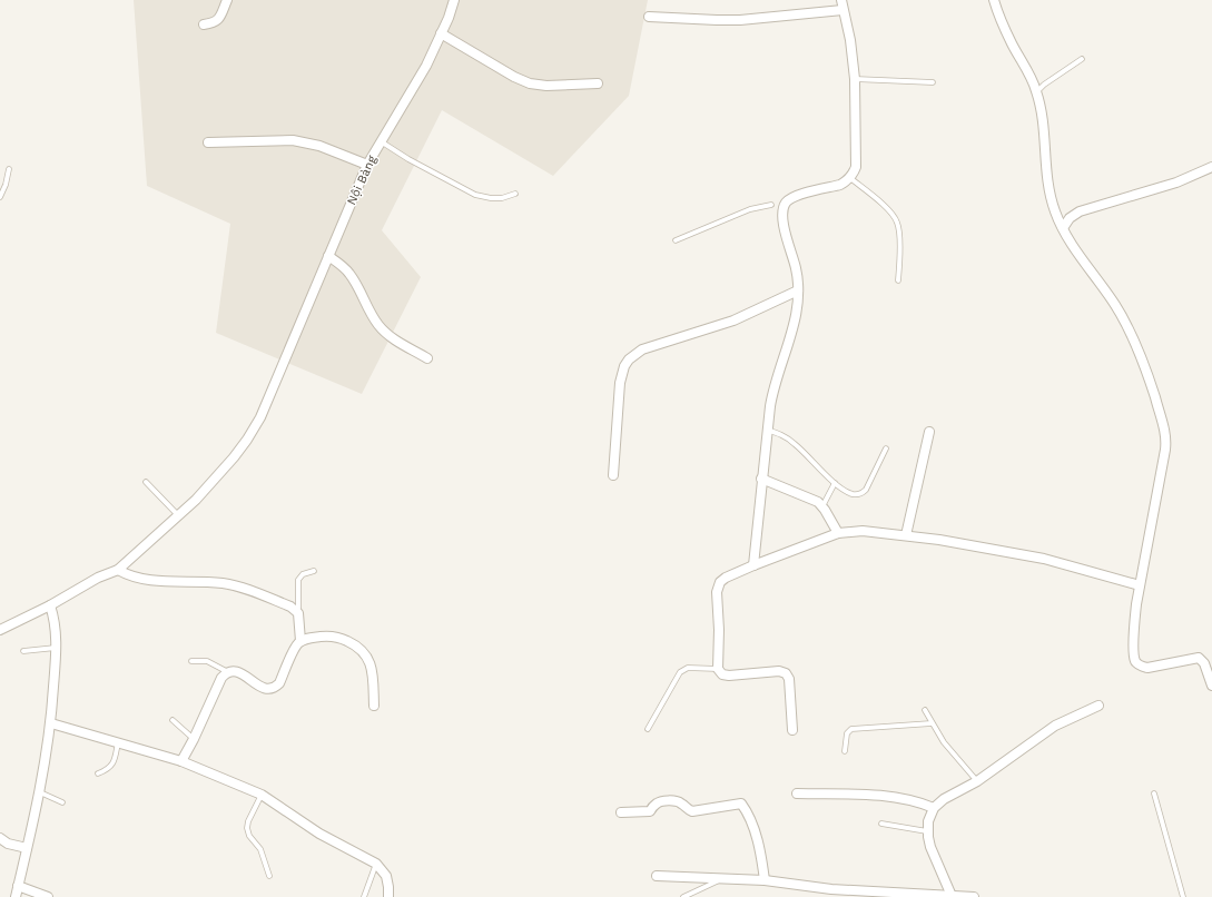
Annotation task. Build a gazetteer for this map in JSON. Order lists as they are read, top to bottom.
{
  "streets": {
    "street": ["Nội Bàng"]
  }
}
